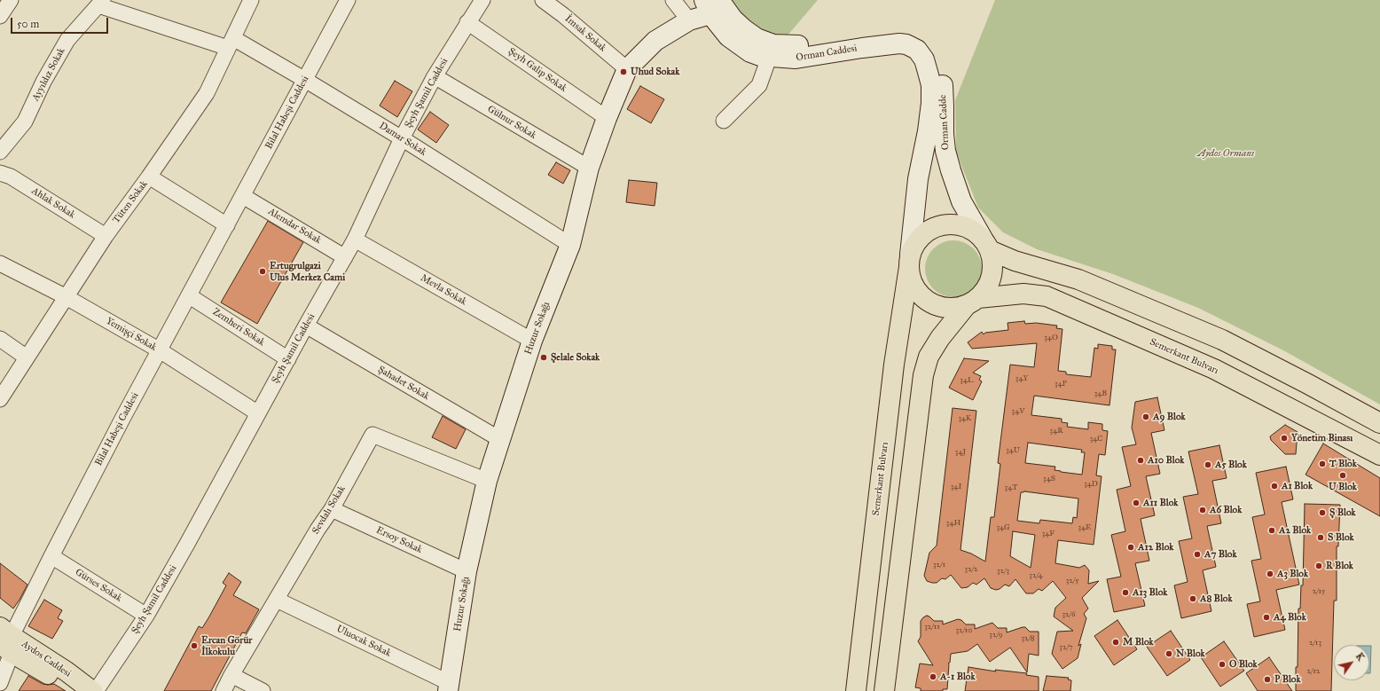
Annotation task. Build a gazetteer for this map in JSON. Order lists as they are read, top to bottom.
{
  "streets": {
    "main road": ["Semerkant Bulvarı", "Aydos Caddesi"],
    "street": [
      "İmsak Sokak",
      "Orman Caddesi",
      "Şeyh Galip Sokak",
      "Ayyıldız Sokak",
      "Şeyh Şamil Caddesi",
      "Bilal Habeşi Caddesi",
      "Gülnur Sokak",
      "Orman Cadde",
      "Damar Sokak",
      "Tüten Sokak",
      "Ahlak Sokak",
      "Alemdar Sokak",
      "Mevla Sokak",
      "Zemheri Sokak",
      "Huzur Sokağı",
      "Yemişçi Sokak",
      "Şahadet Sokak",
      "Sevdalı Sokak",
      "Ersoy Sokak",
      "Gürses Sokak",
      "Uluocak Sokak"
    ]
  },
  "crossings": [
    ["İmsak Sokak", "Huzur Sokağı"],
    ["Orman Caddesi", "Orman Cadde"],
    ["Orman Caddesi", "Huzur Sokağı"],
    ["Şeyh Galip Sokak", "Şeyh Şamil Caddesi"],
    ["Şeyh Galip Sokak", "Huzur Sokağı"],
    ["Ayyıldız Sokak", "Damar Sokak"],
    ["Şeyh Şamil Caddesi", "Gülnur Sokak"],
    ["Şeyh Şamil Caddesi", "Damar Sokak"],
    ["Şeyh Şamil Caddesi", "Alemdar Sokak"],
    ["Şeyh Şamil Caddesi", "Mevla Sokak"],
    ["Şeyh Şamil Caddesi", "Zemheri Sokak"],
    ["Şeyh Şamil Caddesi", "Yemişçi Sokak"],
    ["Şeyh Şamil Caddesi", "Şahadet Sokak"],
    ["Şeyh Şamil Caddesi", "Gürses Sokak"],
    ["Bilal Habeşi Caddesi", "Damar Sokak"],
    ["Bilal Habeşi Caddesi", "Alemdar Sokak"],
    ["Bilal Habeşi Caddesi", "Zemheri Sokak"],
    ["Bilal Habeşi Caddesi", "Yemişçi Sokak"],
    ["Bilal Habeşi Caddesi", "Gürses Sokak"],
    ["Bilal Habeşi Caddesi", "Aydos Caddesi"],
    ["Gülnur Sokak", "Huzur Sokağı"],
    ["Orman Cadde", "Semerkant Bulvarı"],
    ["Damar Sokak", "Tüten Sokak"],
    ["Damar Sokak", "Huzur Sokağı"],
    ["Tüten Sokak", "Ahlak Sokak"],
    ["Tüten Sokak", "Yemişçi Sokak"],
    ["Mevla Sokak", "Huzur Sokağı"],
    ["Huzur Sokağı", "Şahadet Sokak"],
    ["Huzur Sokağı", "Sevdalı Sokak"],
    ["Huzur Sokağı", "Ersoy Sokak"],
    ["Huzur Sokağı", "Uluocak Sokak"],
    ["Sevdalı Sokak", "Ersoy Sokak"],
    ["Sevdalı Sokak", "Uluocak Sokak"]
  ],
  "parks": ["Aydos Ormanı"],
  "places": [
    "Uhud Sokak",
    "Ertugrulgazi Ulus Merkez Cami",
    "Şelale Sokak",
    "A9 Blok",
    "Yönetim Binası",
    "A10 Blok",
    "T Blok",
    "A5 Blok",
    "U Blok",
    "A1 Blok",
    "A11 Blok",
    "A6 Blok",
    "Ş Blok",
    "A2 Blok",
    "S Blok",
    "A12 Blok",
    "A7 Blok",
    "R Blok",
    "A3 Blok",
    "A13 Blok",
    "A8 Blok",
    "A4 Blok",
    "M Blok",
    "Ercan Görür İlkokulu",
    "N Blok",
    "O Blok",
    "A-1 Blok",
    "P Blok"
  ],
  "house_numbers": [
    "34O",
    "34Y",
    "34L",
    "34P",
    "34B",
    "34V",
    "34K",
    "34R",
    "34C",
    "34U",
    "34J",
    "34S",
    "34D",
    "34I",
    "34T",
    "34H",
    "34G",
    "34E",
    "34F",
    "32/1",
    "32/2",
    "32/3",
    "32/4",
    "32/5",
    "2/15",
    "32/6",
    "32/11",
    "32/10",
    "32/9",
    "32/8",
    "2/13",
    "32/7",
    "2/12"
  ],
  "scale_bar": "50 m",
  "north": "top right"
}
